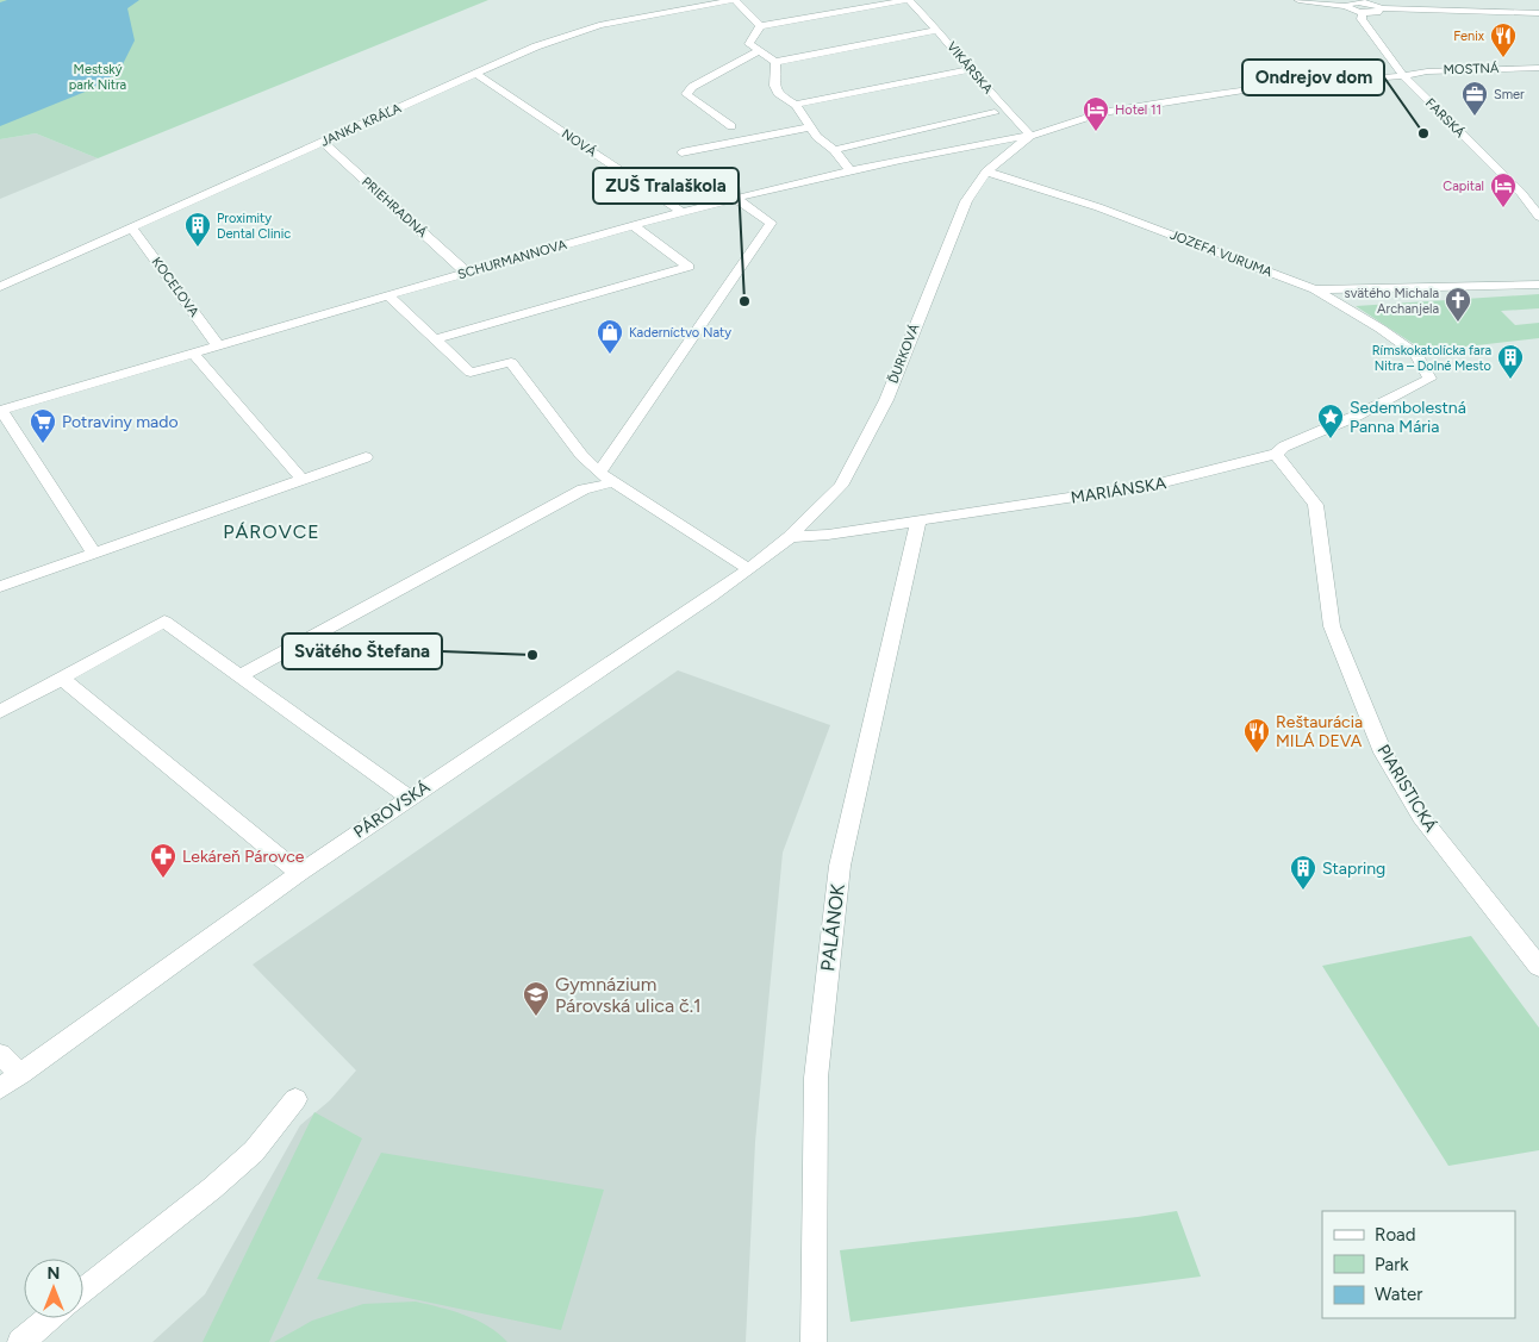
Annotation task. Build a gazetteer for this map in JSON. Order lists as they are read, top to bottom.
{
  "streets": {
    "street": [
      "VIKÁRSKA",
      "MOSTNÁ",
      "FARSKÁ",
      "JANKA KRÁĽA",
      "NOVÁ",
      "PRIEHRADNÁ",
      "JOZEFA VURUMA",
      "SCHURMANNOVA",
      "KOCEĽOVA",
      "ĎURKOVÁ",
      "MARIÁNSKA",
      "PIARISTICKÁ",
      "PÁROVSKÁ",
      "PALÁNOK"
    ]
  },
  "crossings": [
    ["VIKÁRSKA", "SCHURMANNOVA"],
    ["VIKÁRSKA", "ĎURKOVÁ"],
    ["MOSTNÁ", "FARSKÁ"],
    ["MOSTNÁ", "ĎURKOVÁ"],
    ["FARSKÁ", "ĎURKOVÁ"],
    ["JANKA KRÁĽA", "NOVÁ"],
    ["JANKA KRÁĽA", "PRIEHRADNÁ"],
    ["JANKA KRÁĽA", "KOCEĽOVA"],
    ["NOVÁ", "SCHURMANNOVA"],
    ["PRIEHRADNÁ", "SCHURMANNOVA"],
    ["JOZEFA VURUMA", "ĎURKOVÁ"],
    ["JOZEFA VURUMA", "MARIÁNSKA"],
    ["SCHURMANNOVA", "KOCEĽOVA"],
    ["SCHURMANNOVA", "ĎURKOVÁ"],
    ["ĎURKOVÁ", "MARIÁNSKA"],
    ["ĎURKOVÁ", "PÁROVSKÁ"],
    ["MARIÁNSKA", "PIARISTICKÁ"],
    ["MARIÁNSKA", "PÁROVSKÁ"],
    ["MARIÁNSKA", "PALÁNOK"]
  ],
  "districts": ["PÁROVCE"],
  "parks": ["Mestský park Nitra"],
  "places": {
    "restaurant": ["Fenix", "Reštaurácia MILÁ DEVA"],
    "office": ["Smer"],
    "hotel": ["Hotel 11", "Capital"],
    "other": ["Ondrejov dom", "ZUŠ Tralaškola", "Svätého Štefana"],
    "building": ["Proximity Dental Clinic", "Rímskokatolícka fara Nitra – Dolné Mesto", "Stapring"],
    "church": ["svätého Michala Archanjela"],
    "shop": ["Kaderníctvo Naty"],
    "place": ["Sedembolestná Panna Mária"],
    "supermarket": ["Potraviny mado"],
    "pharmacy": ["Lekáreň Párovce"],
    "school or university": ["Gymnázium Párovská ulica č.1"]
  },
  "legend": ["Road", "Park", "Water"],
  "north": "top"
}
